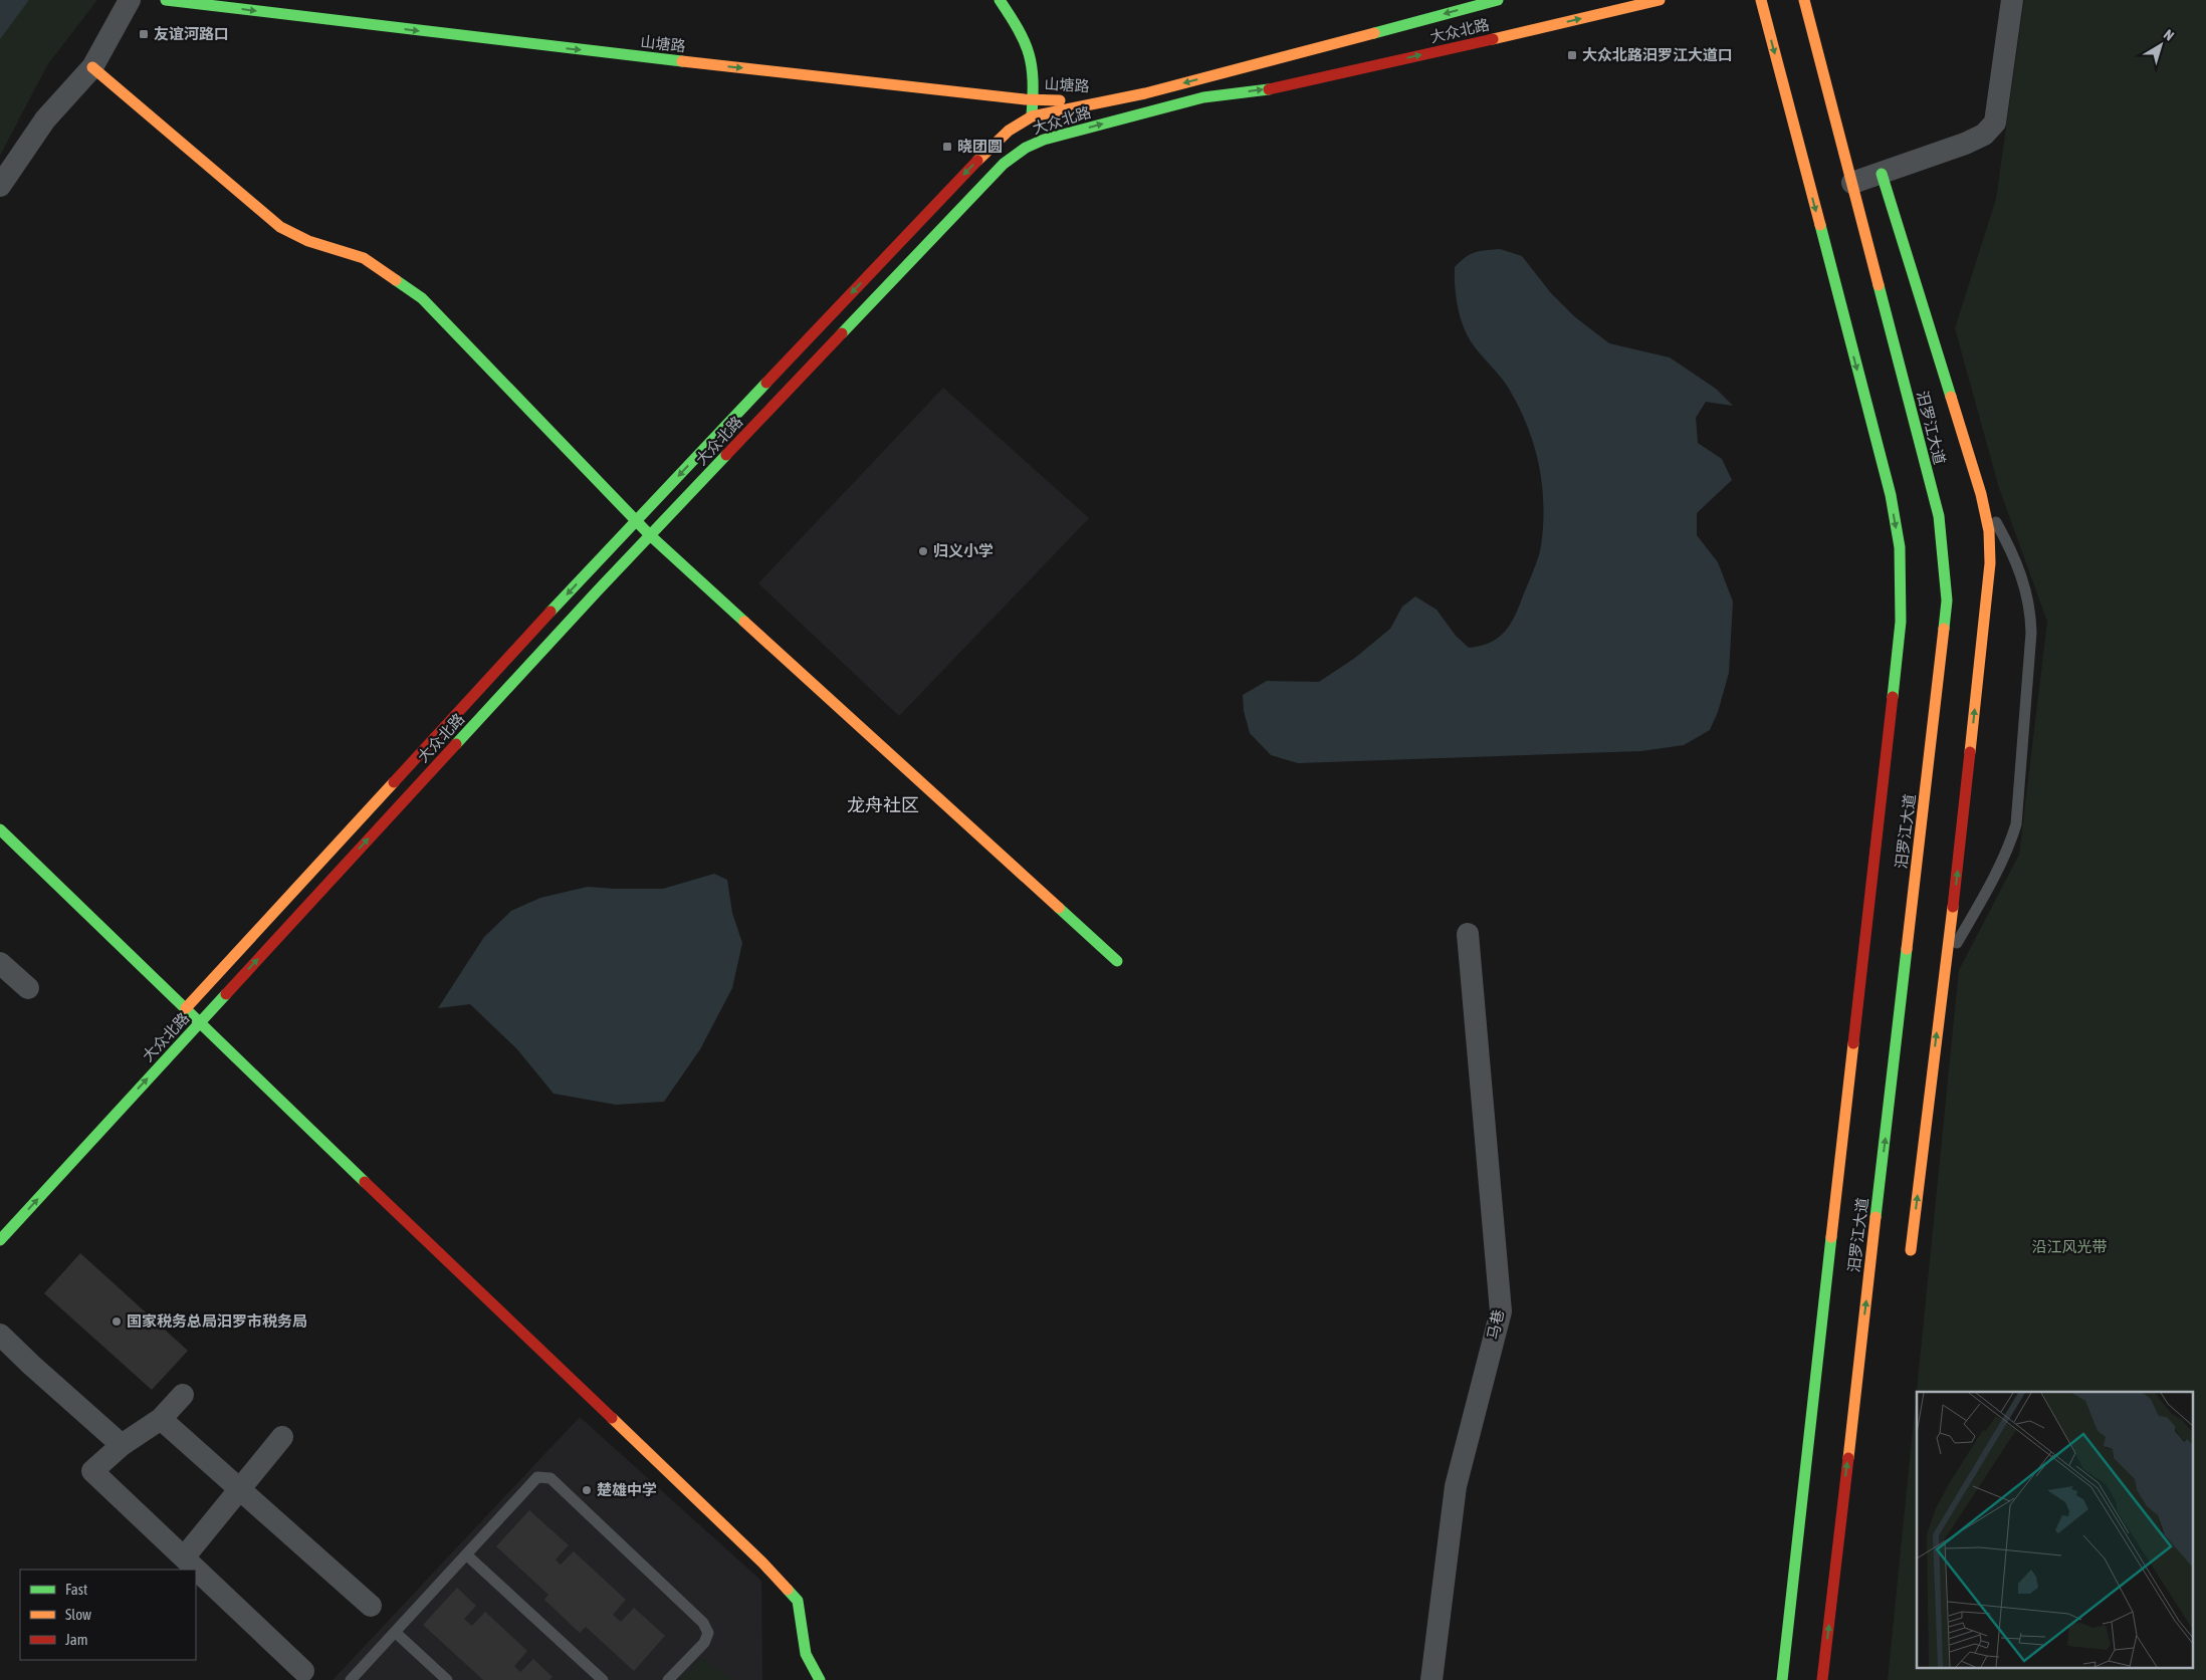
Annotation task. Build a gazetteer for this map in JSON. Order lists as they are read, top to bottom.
{
  "streets": {
    "main road": ["大众北路", "山塘路", "汨罗江大道"],
    "street": ["马巷"]
  },
  "crossings": [
    ["大众北路", "山塘路"]
  ],
  "one_way": ["山塘路"],
  "districts": ["龙舟社区"],
  "parks": ["沿江风光带"],
  "places": {
    "transit": ["友谊河路口", "大众北路汨罗江大道口", "晓团圆"],
    "other": ["归义小学", "国家税务总局汨罗市税务局", "楚雄中学"]
  },
  "legend": ["Fast", "Slow", "Jam"],
  "north": "top right"
}
